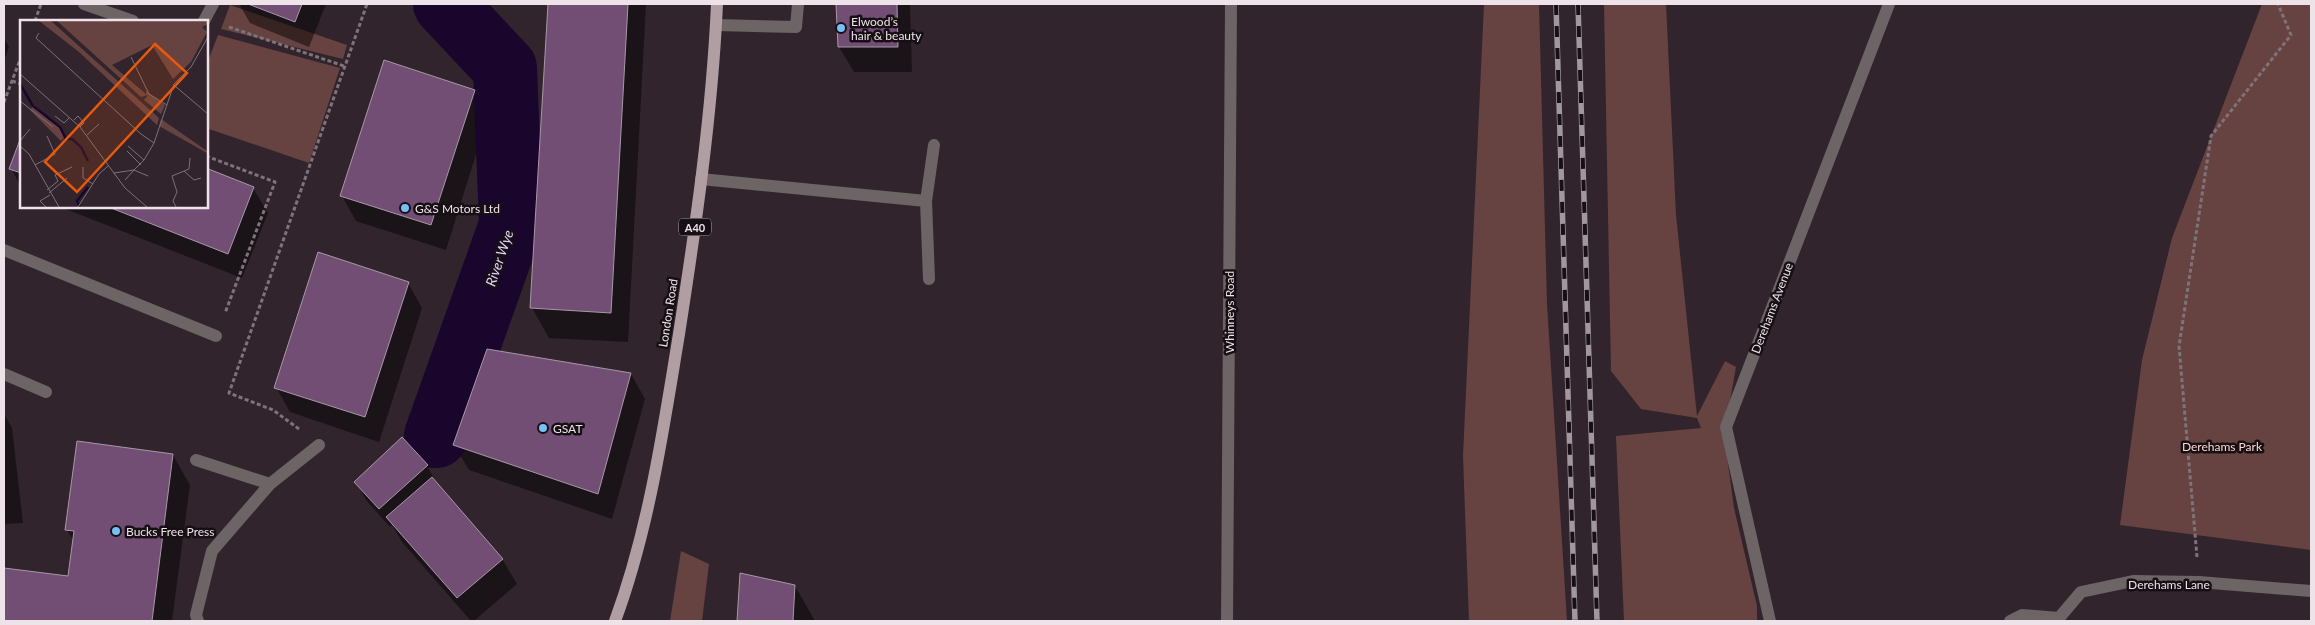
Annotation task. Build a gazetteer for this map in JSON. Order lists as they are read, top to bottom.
{
  "streets": {
    "main road": ["A40", "London Road"],
    "street": ["Derehams Avenue", "Whinneys Road", "Derehams Lane"]
  },
  "water": ["River Wye"],
  "parks": ["Derehams Park"],
  "places": [
    "Elwood’s hair & beauty",
    "G&S Motors Ltd",
    "GSAT",
    "Bucks Free Press"
  ]
}
